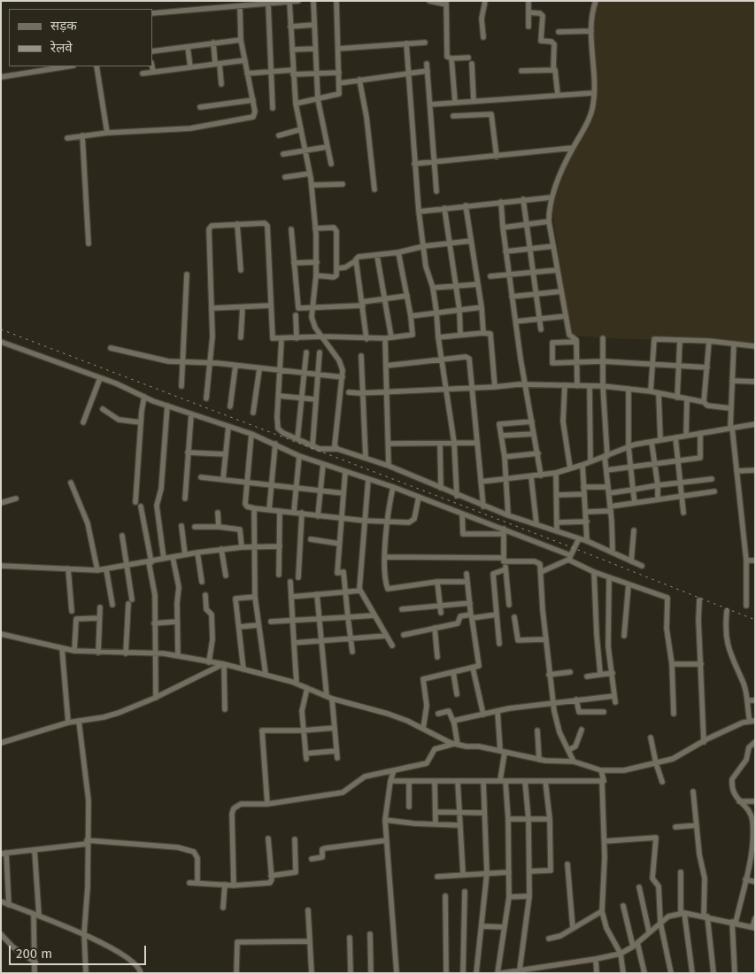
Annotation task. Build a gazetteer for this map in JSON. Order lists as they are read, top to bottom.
{
  "legend": ["सड़क", "रेलवे"],
  "scale_bar": "200 m"
}
